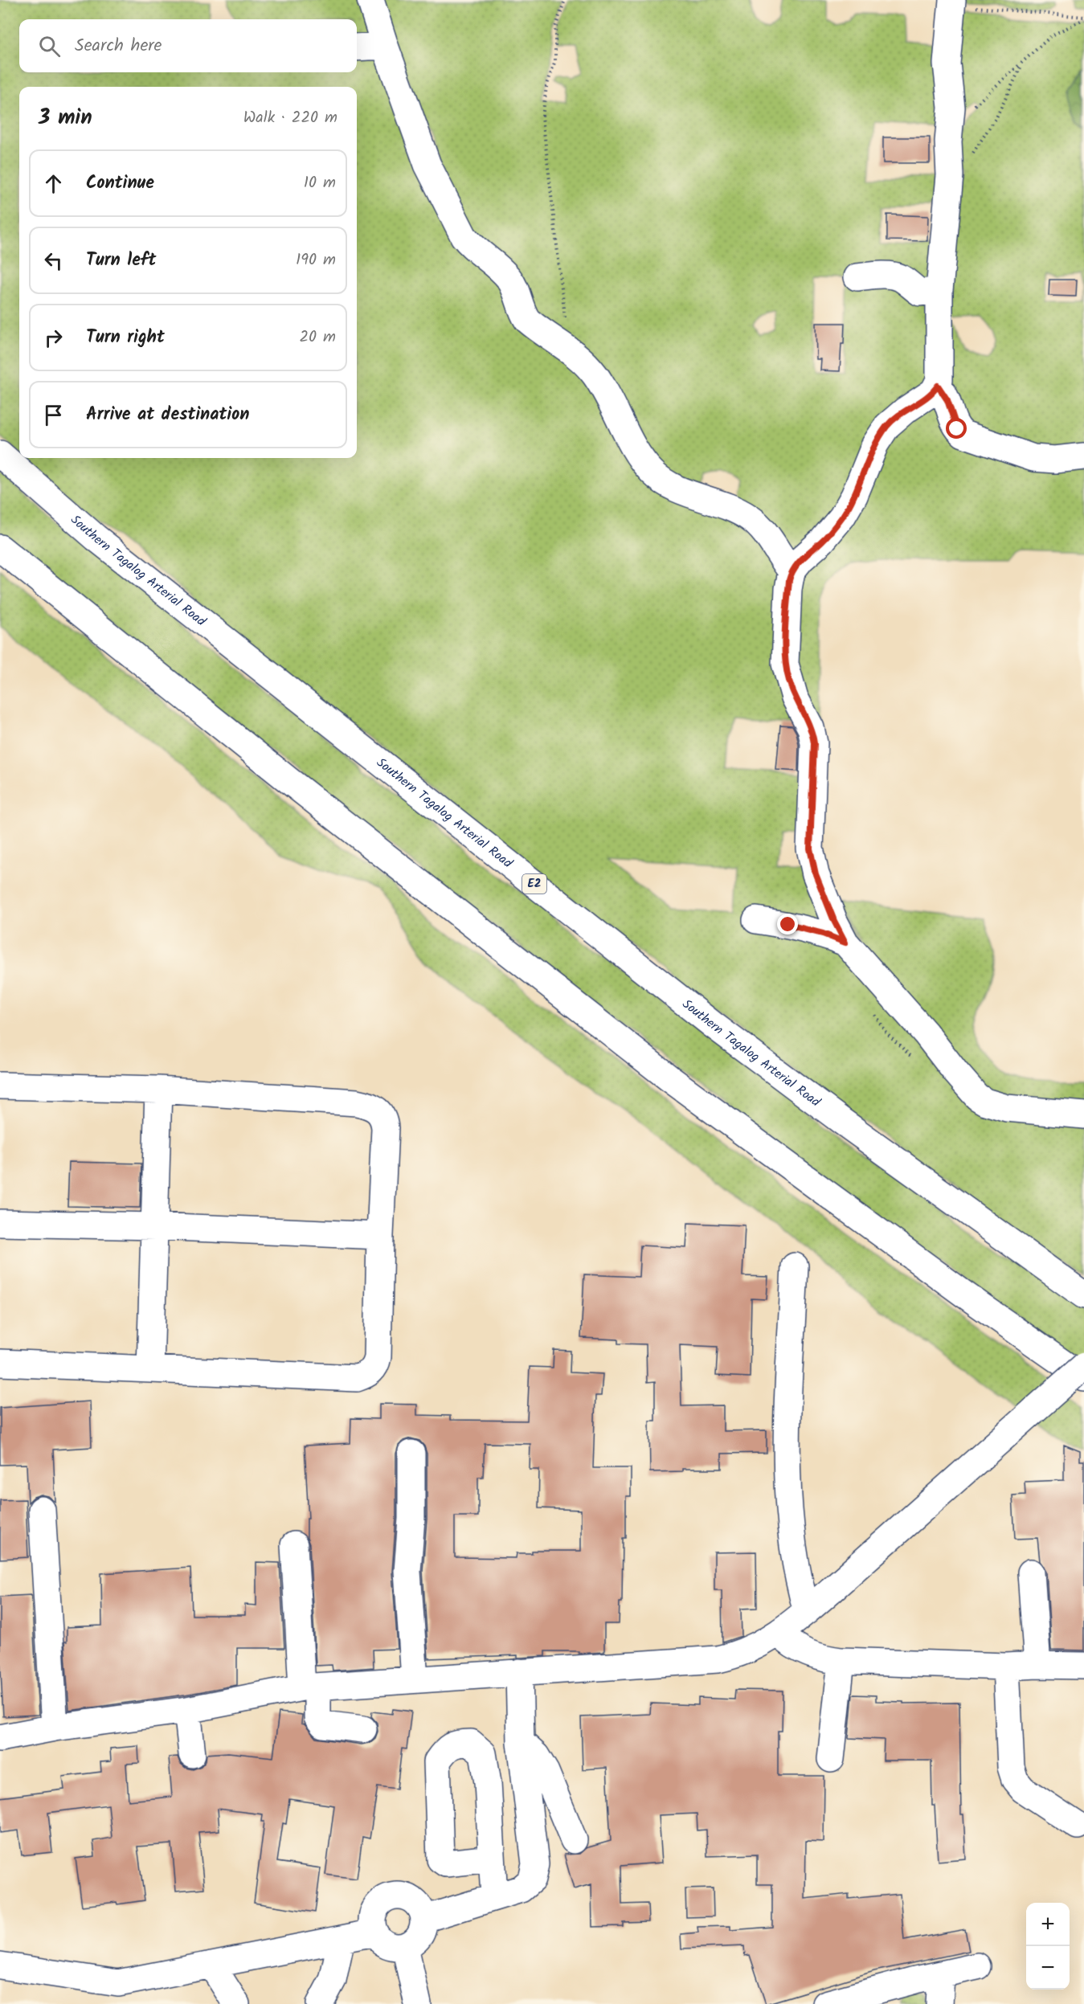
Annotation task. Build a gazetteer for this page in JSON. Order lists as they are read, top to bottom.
{
  "streets": {
    "main road": ["Southern Tagalog Arterial Road", "E2"]
  },
  "page": {
    "search": "Search here",
    "heading": ["3 min", "Walk · 220 m"],
    "list": [
      ["Continue", "10 m"],
      ["Turn left", "190 m"],
      ["Turn right", "20 m"],
      "Arrive at destination"
    ],
    "map_buttons": ["+", "−"]
  }
}
